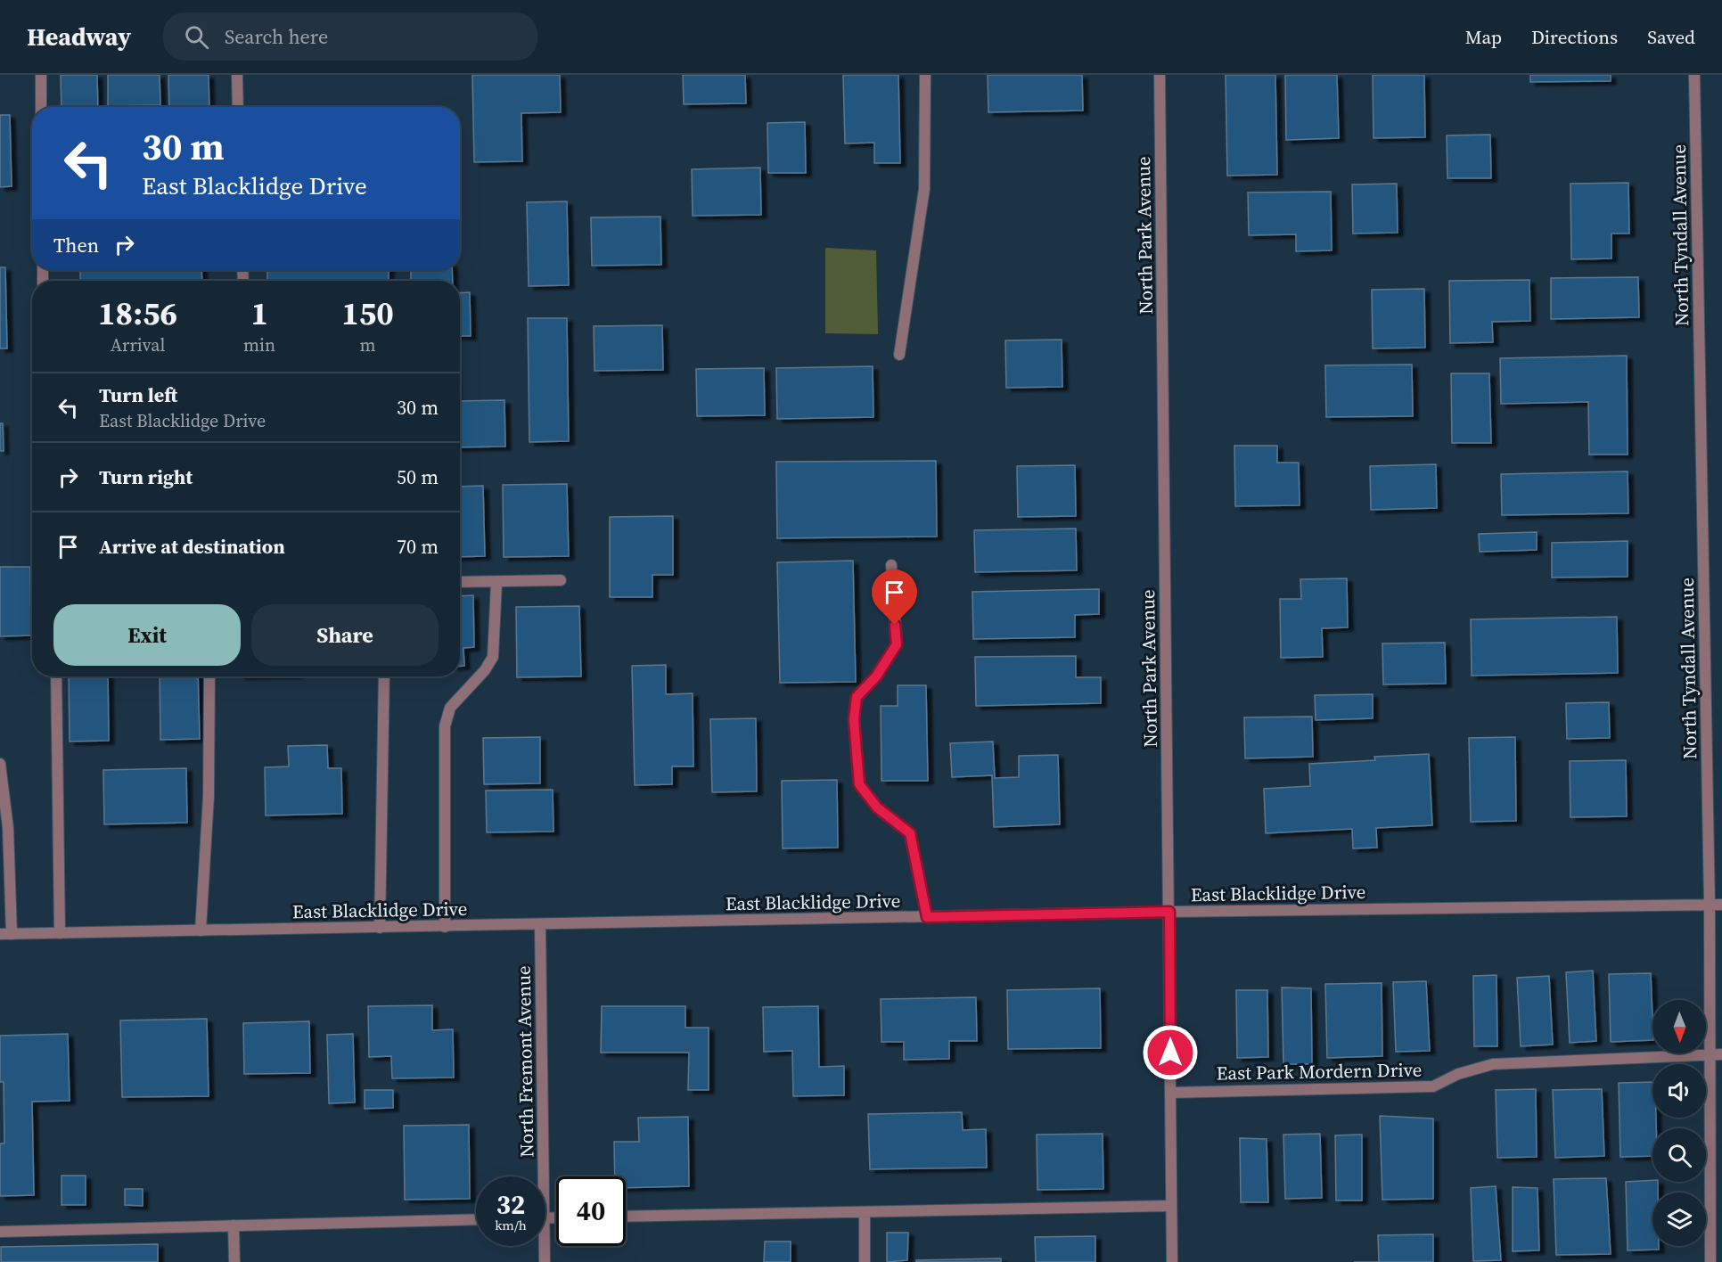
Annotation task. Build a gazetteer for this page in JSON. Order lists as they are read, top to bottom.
{
  "streets": {
    "street": [
      "North Park Avenue",
      "North Tyndall Avenue",
      "East Blacklidge Drive",
      "North Fremont Avenue",
      "East Park Mordern Drive"
    ]
  },
  "crossings": [
    ["North Park Avenue", "East Blacklidge Drive"],
    ["North Park Avenue", "East Park Mordern Drive"],
    ["North Tyndall Avenue", "East Blacklidge Drive"],
    ["North Tyndall Avenue", "East Park Mordern Drive"],
    ["East Blacklidge Drive", "North Fremont Avenue"]
  ],
  "north": "bottom",
  "page": {
    "header": "Headway",
    "search": "Search here",
    "nav": ["Map", "Directions", "Saved"],
    "turn": ["30 m", "East Blacklidge Drive"],
    "then": "Then",
    "eta": [
      "18:56",
      "Arrival",
      "1",
      "min",
      "150",
      "m"
    ],
    "list": [
      {
        "name": "Turn left",
        "note": "East Blacklidge Drive",
        "value": "30 m"
      },
      {
        "name": "Turn right",
        "value": "50 m"
      },
      {
        "name": "Arrive at destination",
        "value": "70 m"
      }
    ],
    "buttons": ["Exit", "Share"],
    "speed": "32 km/h",
    "limit": "40"
  }
}
